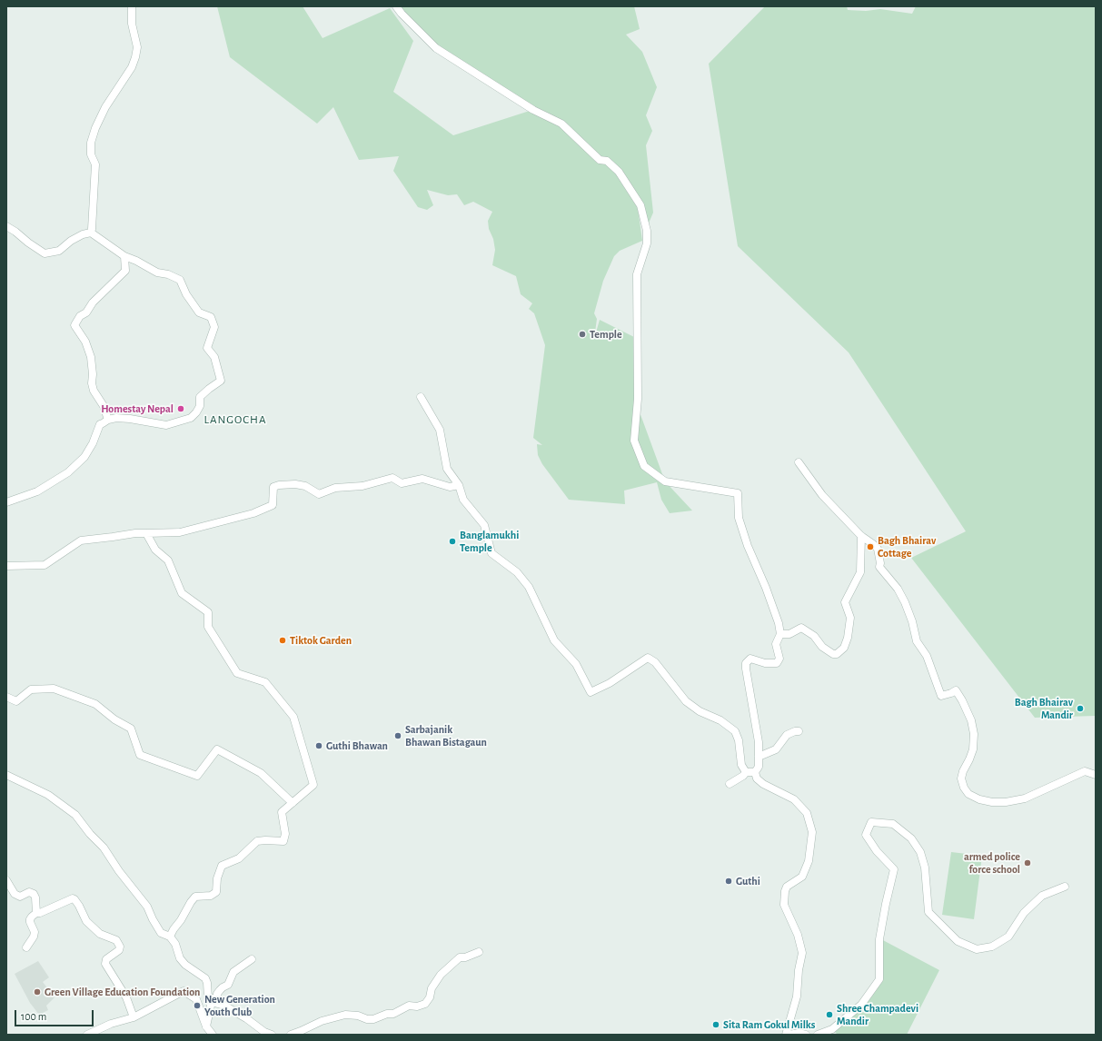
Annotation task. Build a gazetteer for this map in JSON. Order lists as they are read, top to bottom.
{
  "districts": ["LANGOCHA"],
  "places": [
    "Temple",
    "Homestay Nepal",
    "Banglamukhi Temple",
    "Bagh Bhairav Cottage",
    "Tiktok Garden",
    "Bagh Bhairav Mandir",
    "Sarbajanik Bhawan Bistagaun",
    "Guthi Bhawan",
    "armed police force school",
    "Guthi",
    "Green Village Education Foundation",
    "New Generation Youth Club",
    "Shree Champadevi Mandir",
    "Sita Ram Gokul Milks"
  ],
  "scale_bar": "100 m"
}
